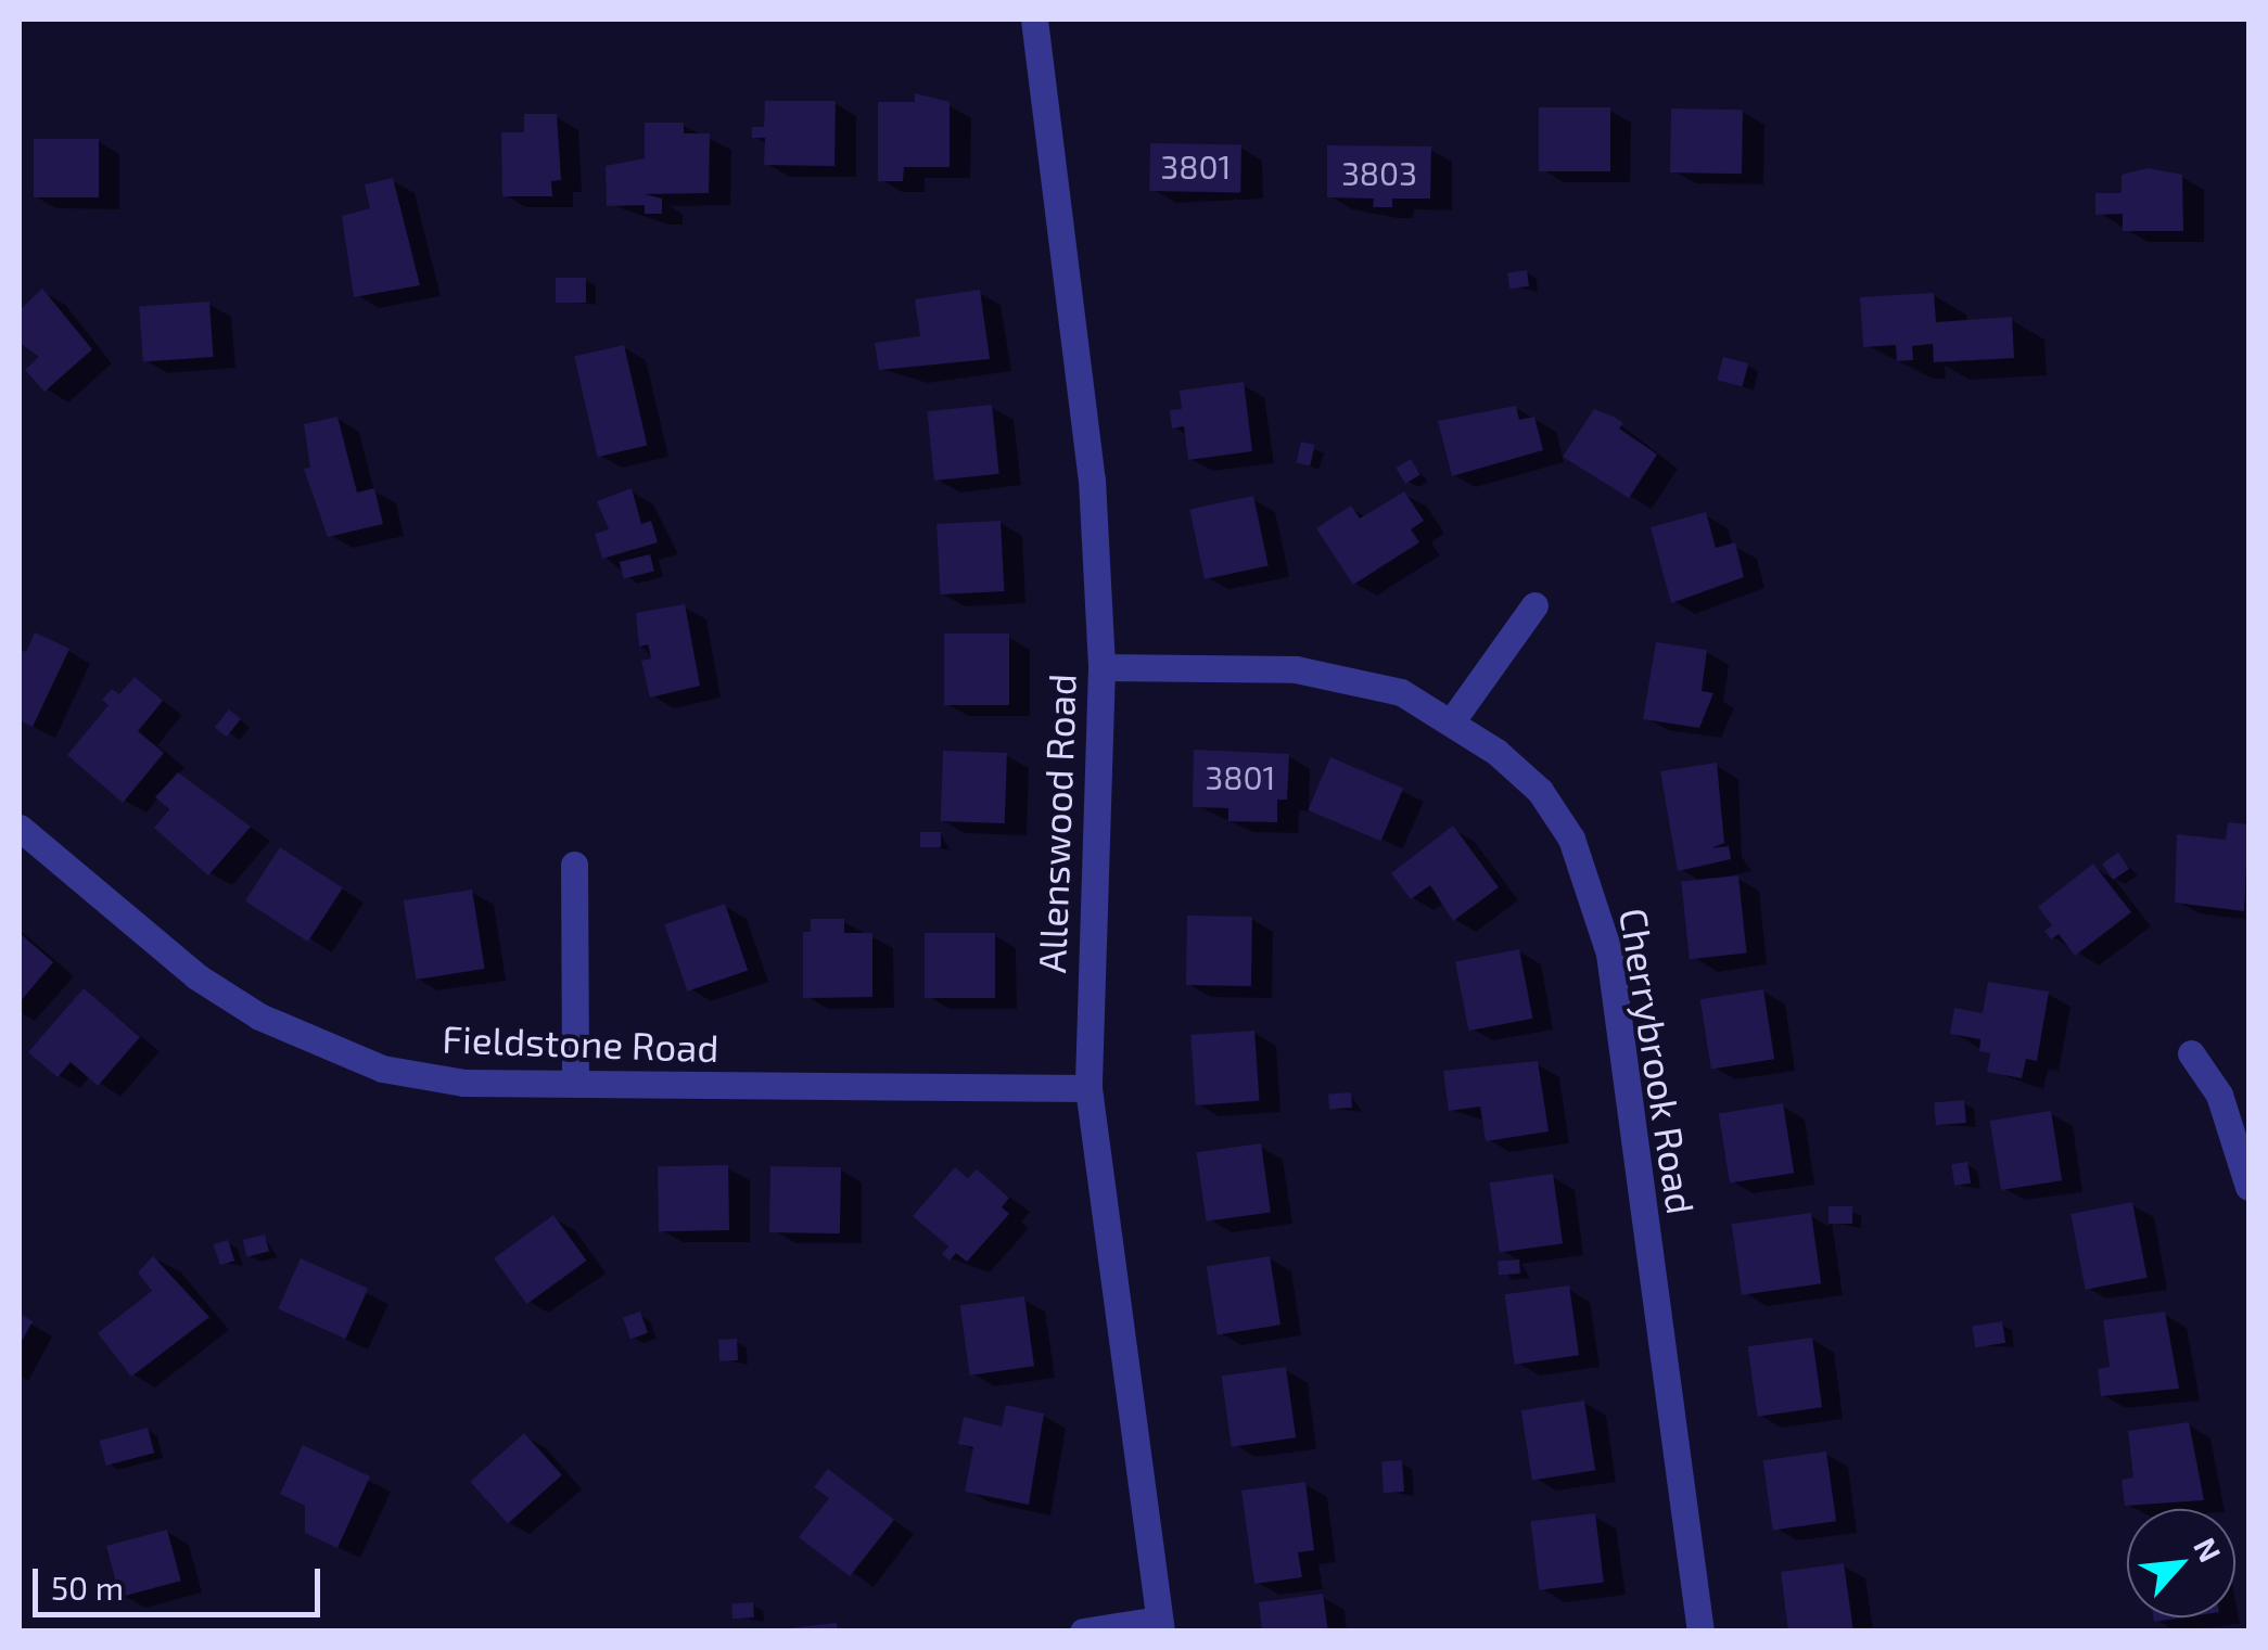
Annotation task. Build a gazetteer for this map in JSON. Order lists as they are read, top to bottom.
{
  "streets": {
    "street": ["Allenswood Road", "Fieldstone Road", "Cherrybrook Road"]
  },
  "crossings": [
    ["Allenswood Road", "Fieldstone Road"],
    ["Allenswood Road", "Cherrybrook Road"]
  ],
  "house_numbers": ["3801", "3803", "3801"],
  "scale_bar": "50 m",
  "north": "top right"
}
